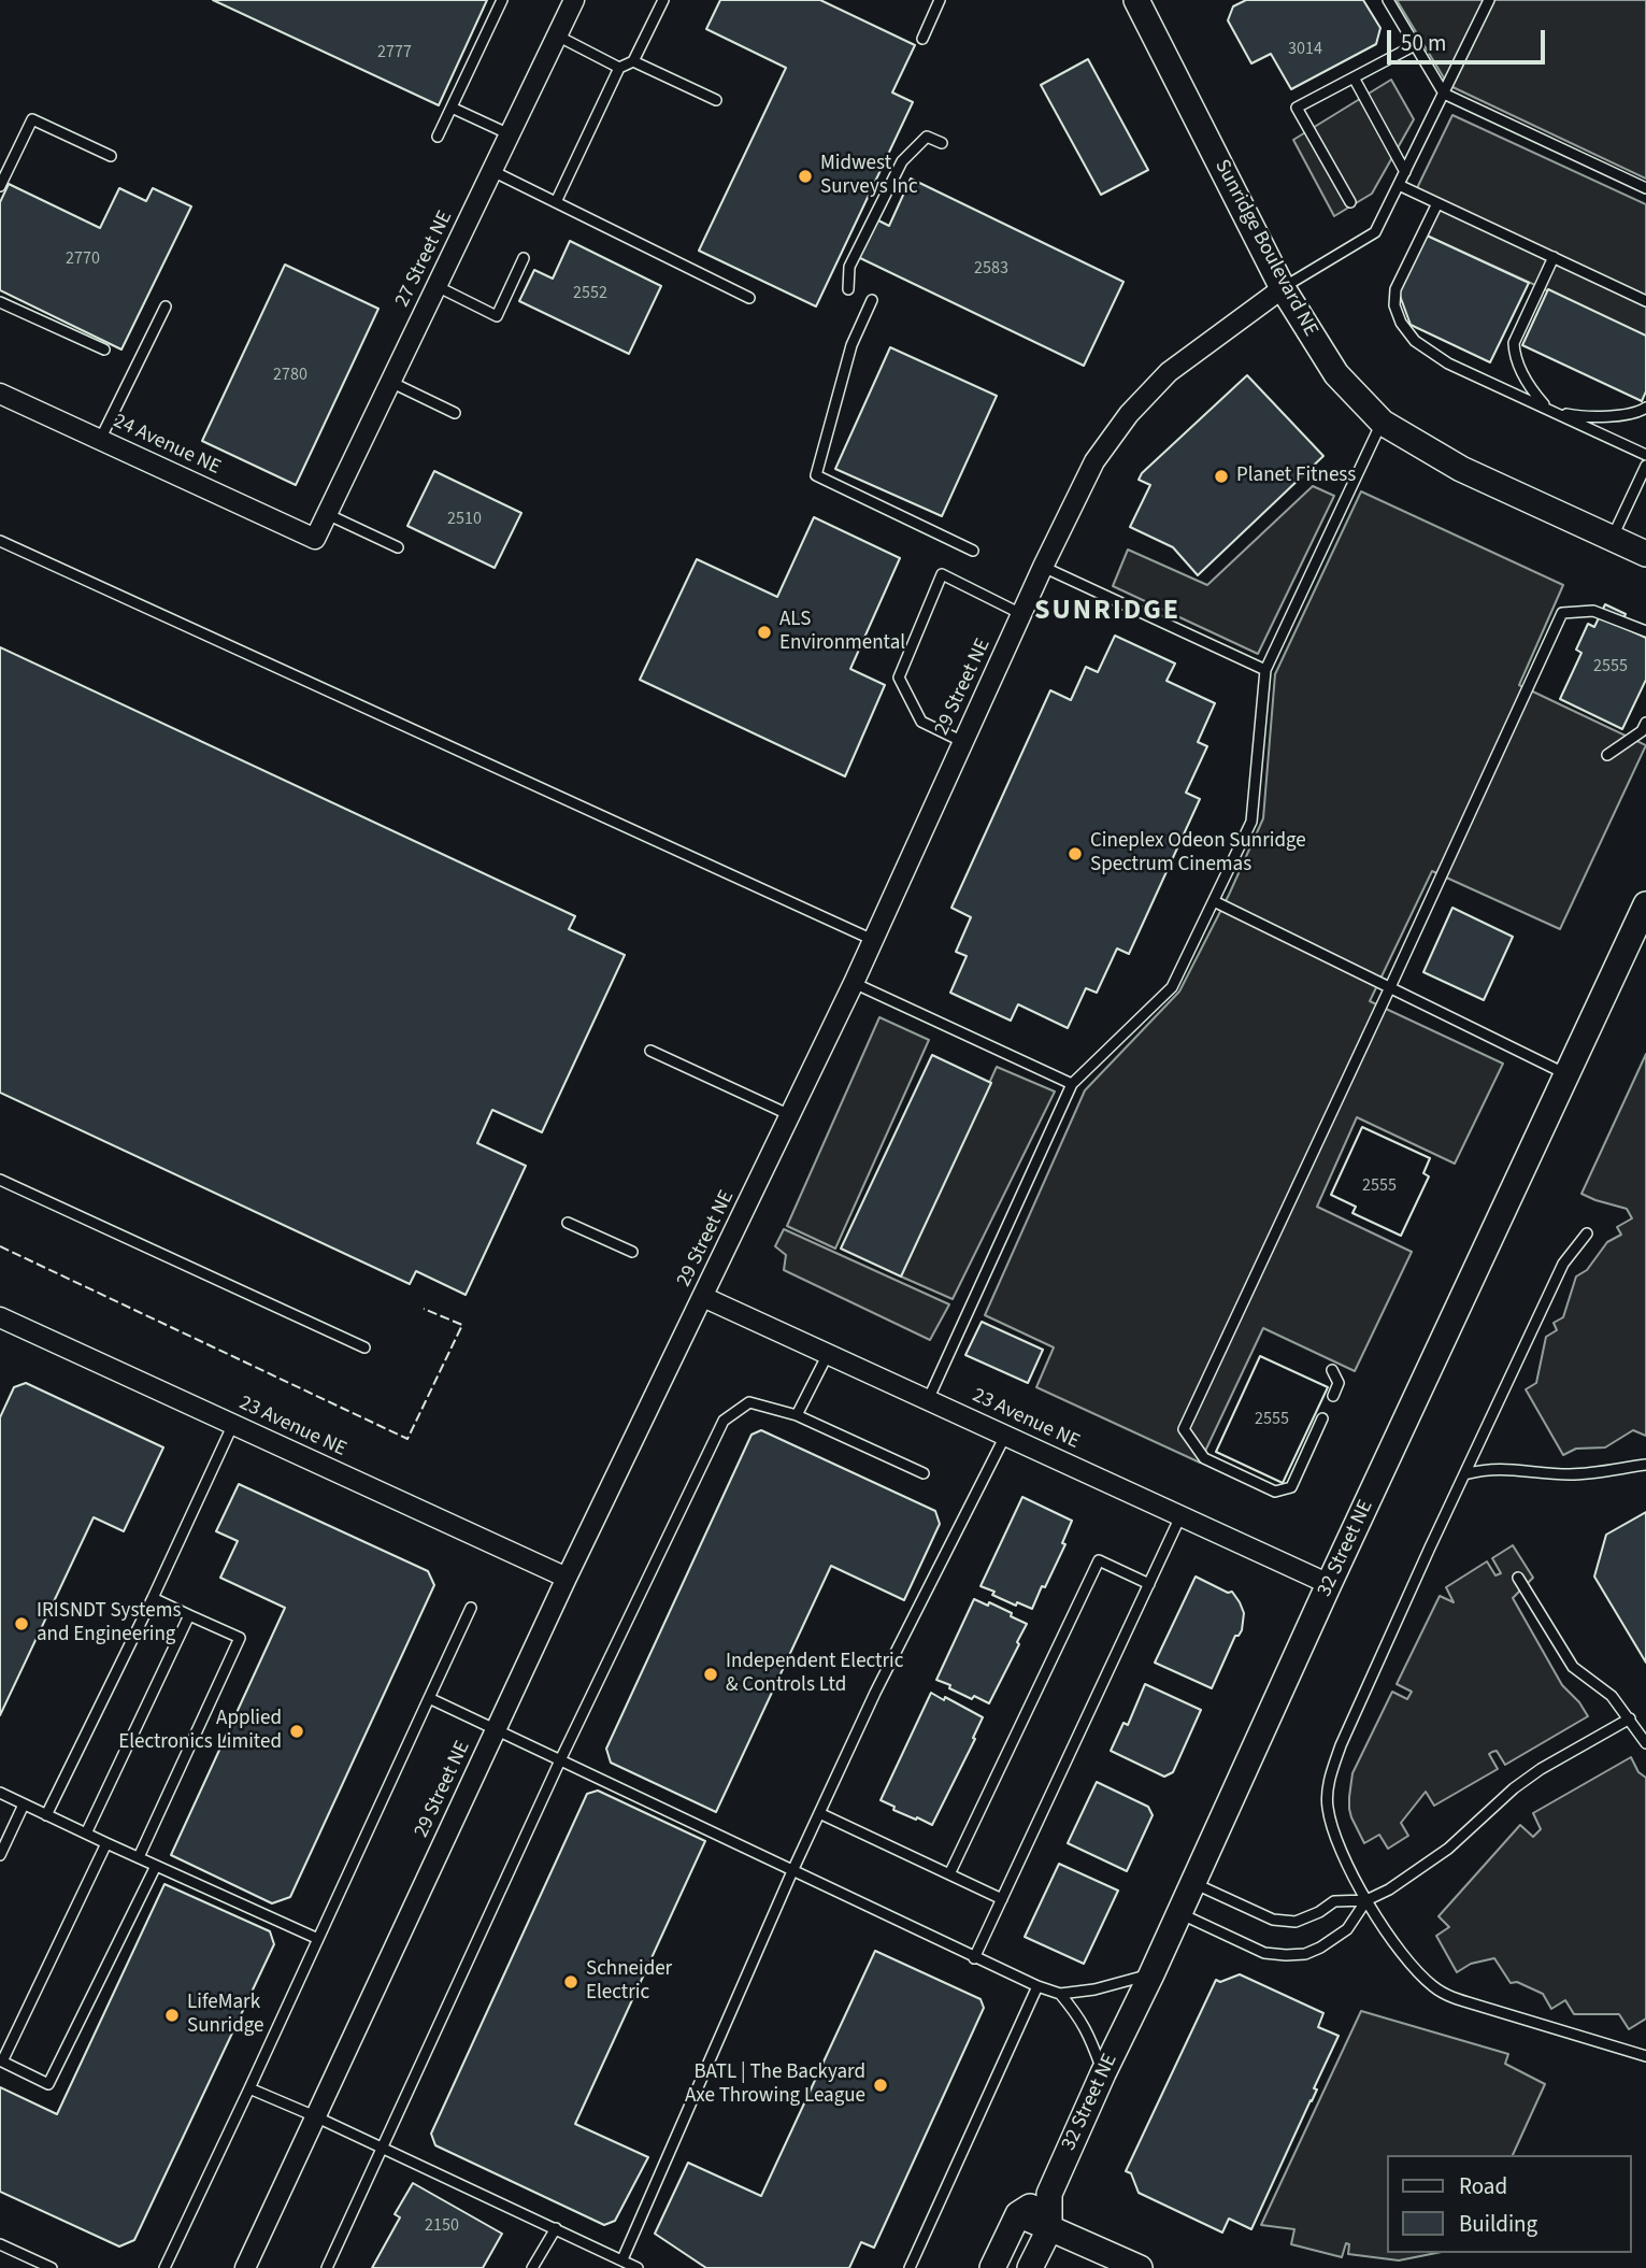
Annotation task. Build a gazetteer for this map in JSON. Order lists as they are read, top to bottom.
{
  "streets": {
    "street": [
      "Sunridge Boulevard NE",
      "27 Street NE",
      "24 Avenue NE",
      "29 Street NE",
      "23 Avenue NE",
      "32 Street NE"
    ]
  },
  "crossings": [
    ["Sunridge Boulevard NE", "29 Street NE"],
    ["27 Street NE", "24 Avenue NE"],
    ["29 Street NE", "23 Avenue NE"],
    ["23 Avenue NE", "32 Street NE"]
  ],
  "districts": ["SUNRIDGE"],
  "places": [
    "Midwest Surveys Inc",
    "Planet Fitness",
    "ALS Environmental",
    "Cineplex Odeon Sunridge Spectrum Cinemas",
    "IRISNDT Systems and Engineering",
    "Independent Electric & Controls Ltd",
    "Applied Electronics Limited",
    "Schneider Electric",
    "LifeMark Sunridge",
    "BATL | The Backyard Axe Throwing League"
  ],
  "house_numbers": [
    "3014",
    "2777",
    "2770",
    "2583",
    "2552",
    "2780",
    "2510",
    "2555",
    "2555",
    "2555",
    "2150"
  ],
  "legend": ["Road", "Building"],
  "scale_bar": "50 m"
}
